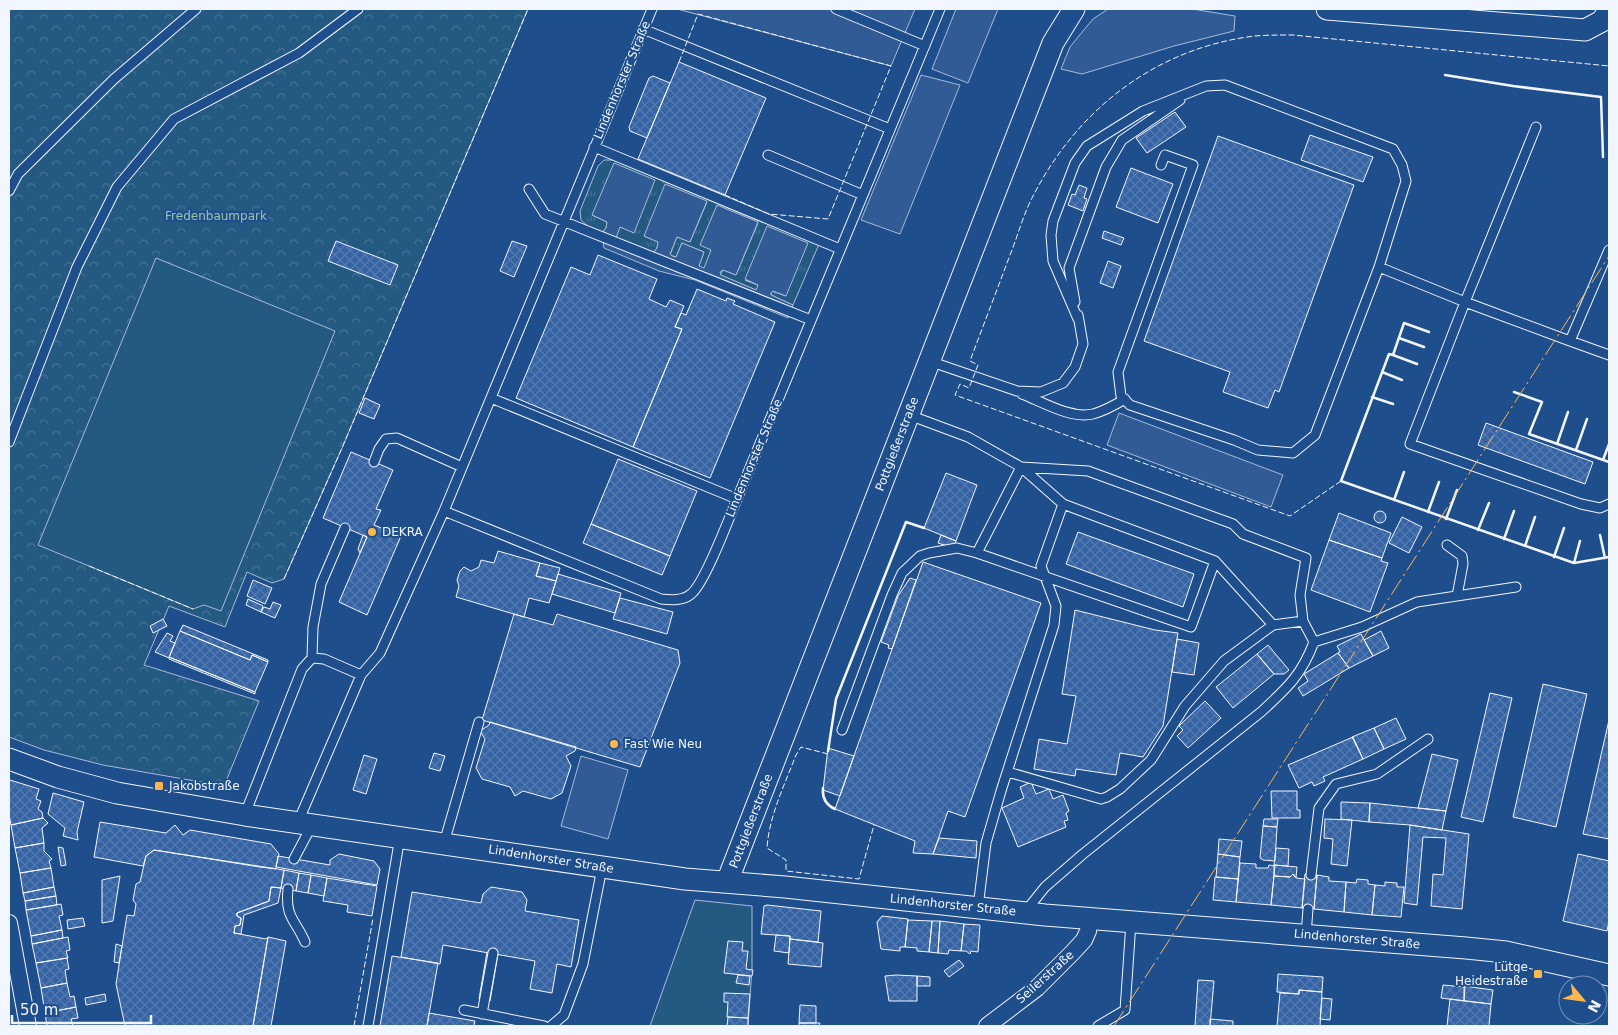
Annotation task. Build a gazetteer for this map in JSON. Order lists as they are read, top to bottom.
{
  "streets": {
    "street": ["Lindenhorster Straße", "Pottgießerstraße", "Seilerstraße"]
  },
  "crossings": [
    ["Lindenhorster Straße", "Pottgießerstraße"],
    ["Lindenhorster Straße", "Seilerstraße"]
  ],
  "parks": ["Fredenbaumpark"],
  "places": {
    "other": ["DEKRA", "Fast Wie Neu"],
    "transit": ["Jakobstraße", "Lütge Heidestraße"]
  },
  "scale_bar": "50 m",
  "north": "bottom right"
}
